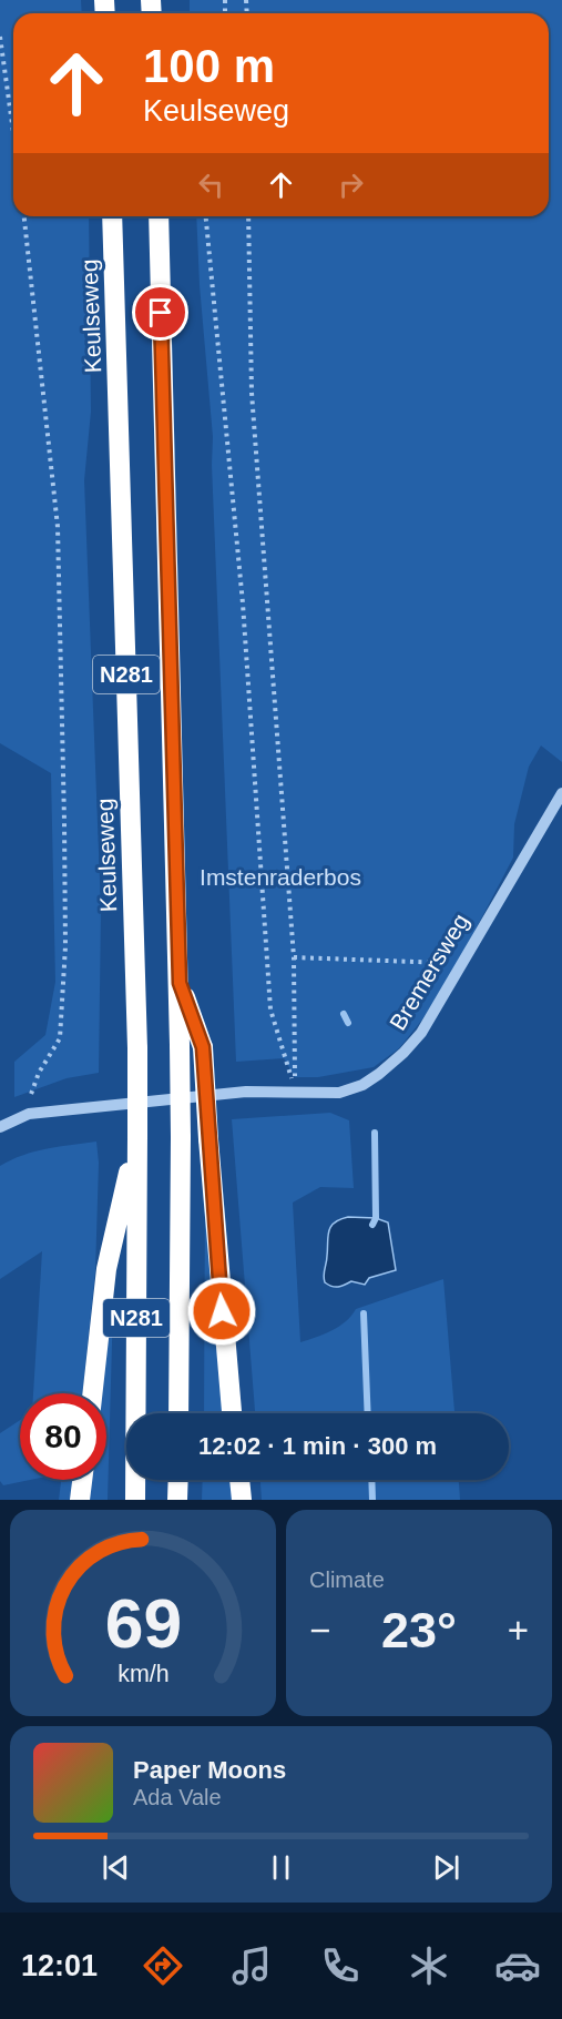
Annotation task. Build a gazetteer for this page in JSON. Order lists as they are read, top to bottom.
{
  "streets": {
    "highway": ["Keulseweg", "N281"],
    "street": ["Bremersweg"]
  },
  "crossings": [
    ["Keulseweg", "N281"]
  ],
  "parks": ["Imstenraderbos"],
  "page": {
    "turn": ["100 m", "Keulseweg"],
    "limit": "80",
    "trip": "12:02 · 1 min · 300 m",
    "tile": "Climate",
    "heat": ["−", "23°", "+"],
    "song": ["Paper Moons", "Ada Vale"],
    "tabs": "12:01",
    "gauge": ["69", "km/h"]
  }
}
